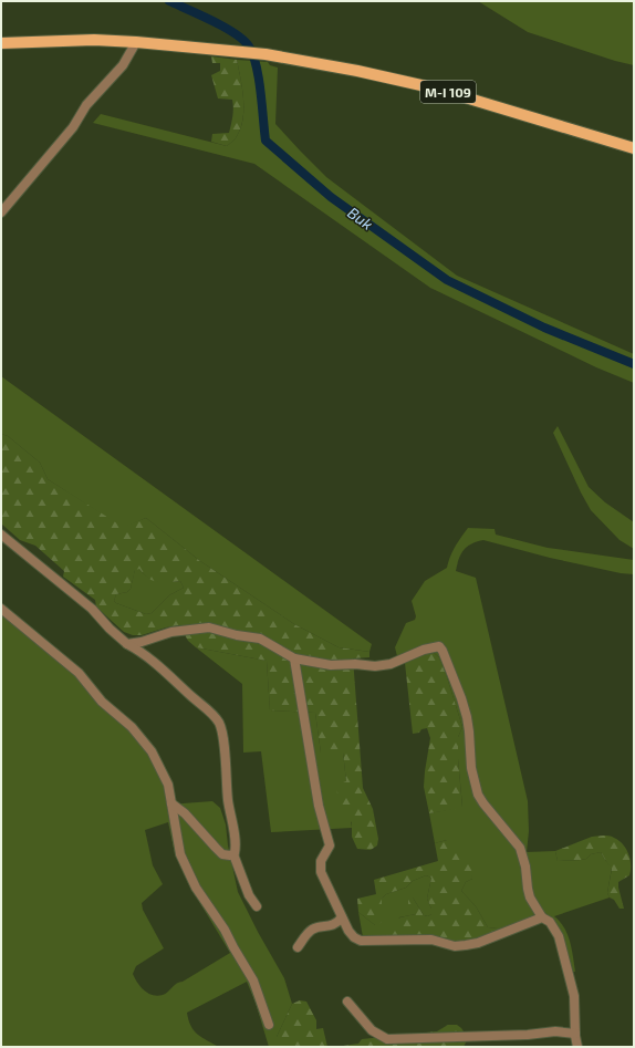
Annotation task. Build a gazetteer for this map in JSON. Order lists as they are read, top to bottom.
{
  "streets": {
    "main road": ["M-I 109"]
  },
  "water": ["Buk"]
}
